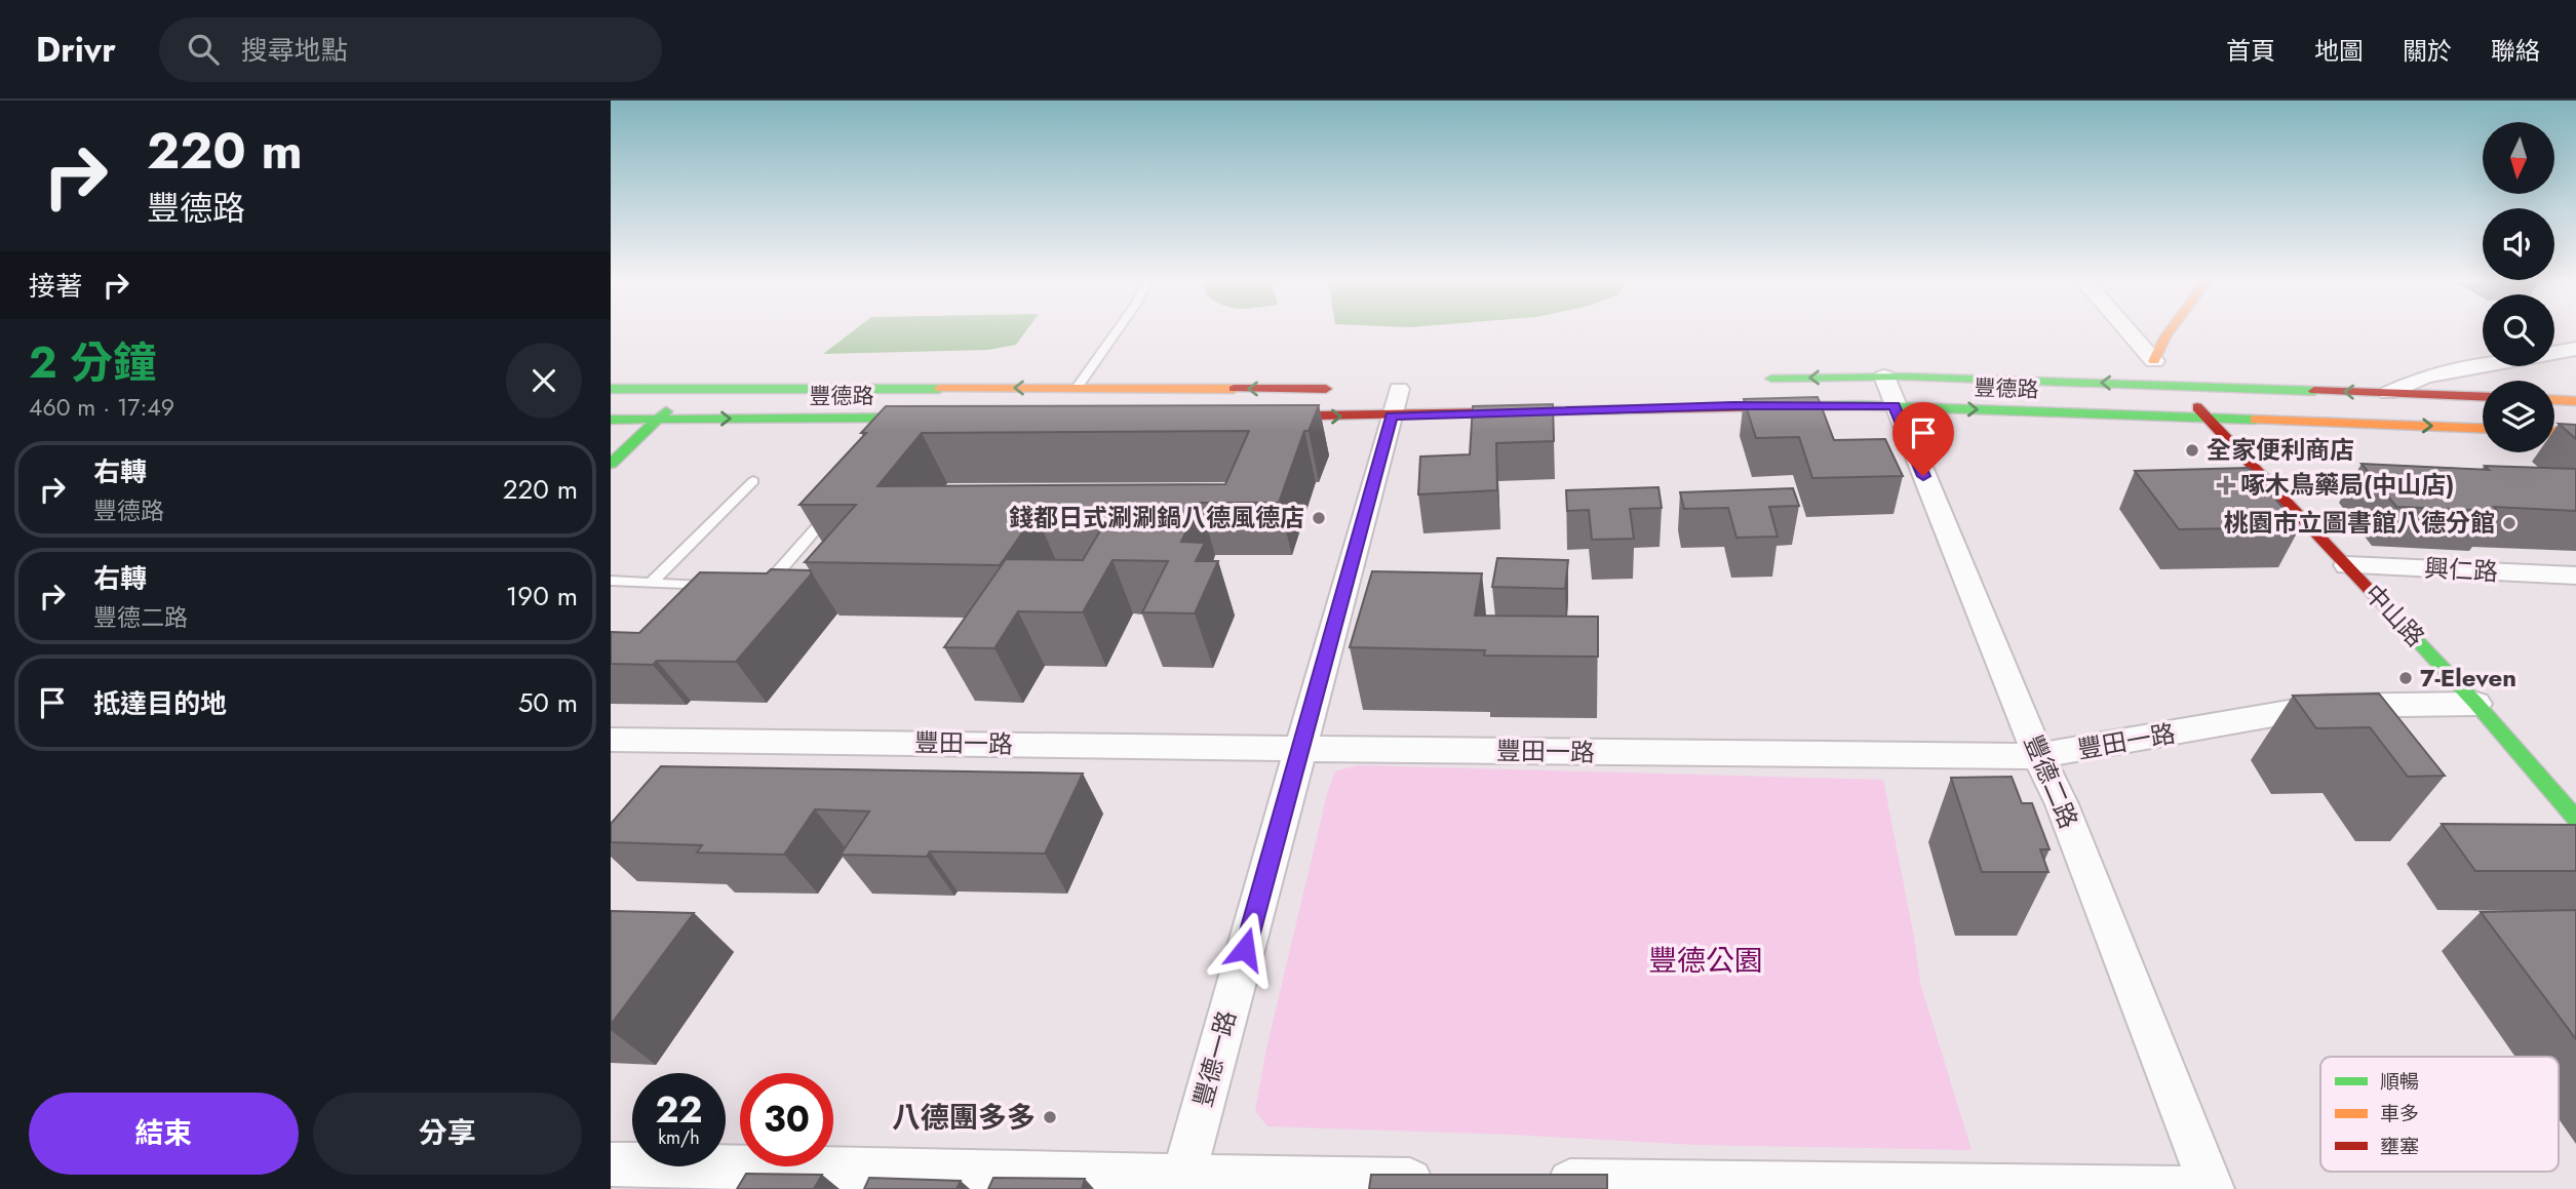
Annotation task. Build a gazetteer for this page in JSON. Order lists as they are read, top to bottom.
{
  "streets": {
    "main road": ["豐德路", "中山路"],
    "street": [
      "興仁路",
      "豐田一路",
      "豐德二路",
      "豐德一路"
    ]
  },
  "crossings": [
    ["豐德路", "中山路"],
    ["豐德路", "豐德二路"],
    ["豐德路", "豐德一路"],
    ["興仁路", "中山路"],
    ["中山路", "豐田一路"],
    ["豐田一路", "豐德二路"],
    ["豐田一路", "豐德一路"]
  ],
  "parks": ["豐德公園"],
  "places": {
    "other": [
      "全家便利商店",
      "錢都日式涮涮鍋八德風德店",
      "桃園市立圖書館八德分館",
      "7-Eleven",
      "八德團多多"
    ],
    "health": ["啄木鳥藥局(中山店)"]
  },
  "legend": ["順暢", "車多", "壅塞"],
  "north": "bottom",
  "page": {
    "header": "Drivr",
    "search": "搜尋地點",
    "nav": [
      "首頁",
      "地圖",
      "關於",
      "聯絡"
    ],
    "turn": ["220 m", "豐德路"],
    "then": "接著",
    "heading": ["2 分鐘", "460 m · 17:49"],
    "list": [
      {
        "name": "右轉",
        "note": "豐德路",
        "value": "220 m"
      },
      {
        "name": "右轉",
        "note": "豐德二路",
        "value": "190 m"
      },
      {
        "name": "抵達目的地",
        "value": "50 m"
      }
    ],
    "speed": "22 km/h",
    "limit": "30",
    "buttons": ["結束", "分享"]
  }
}
